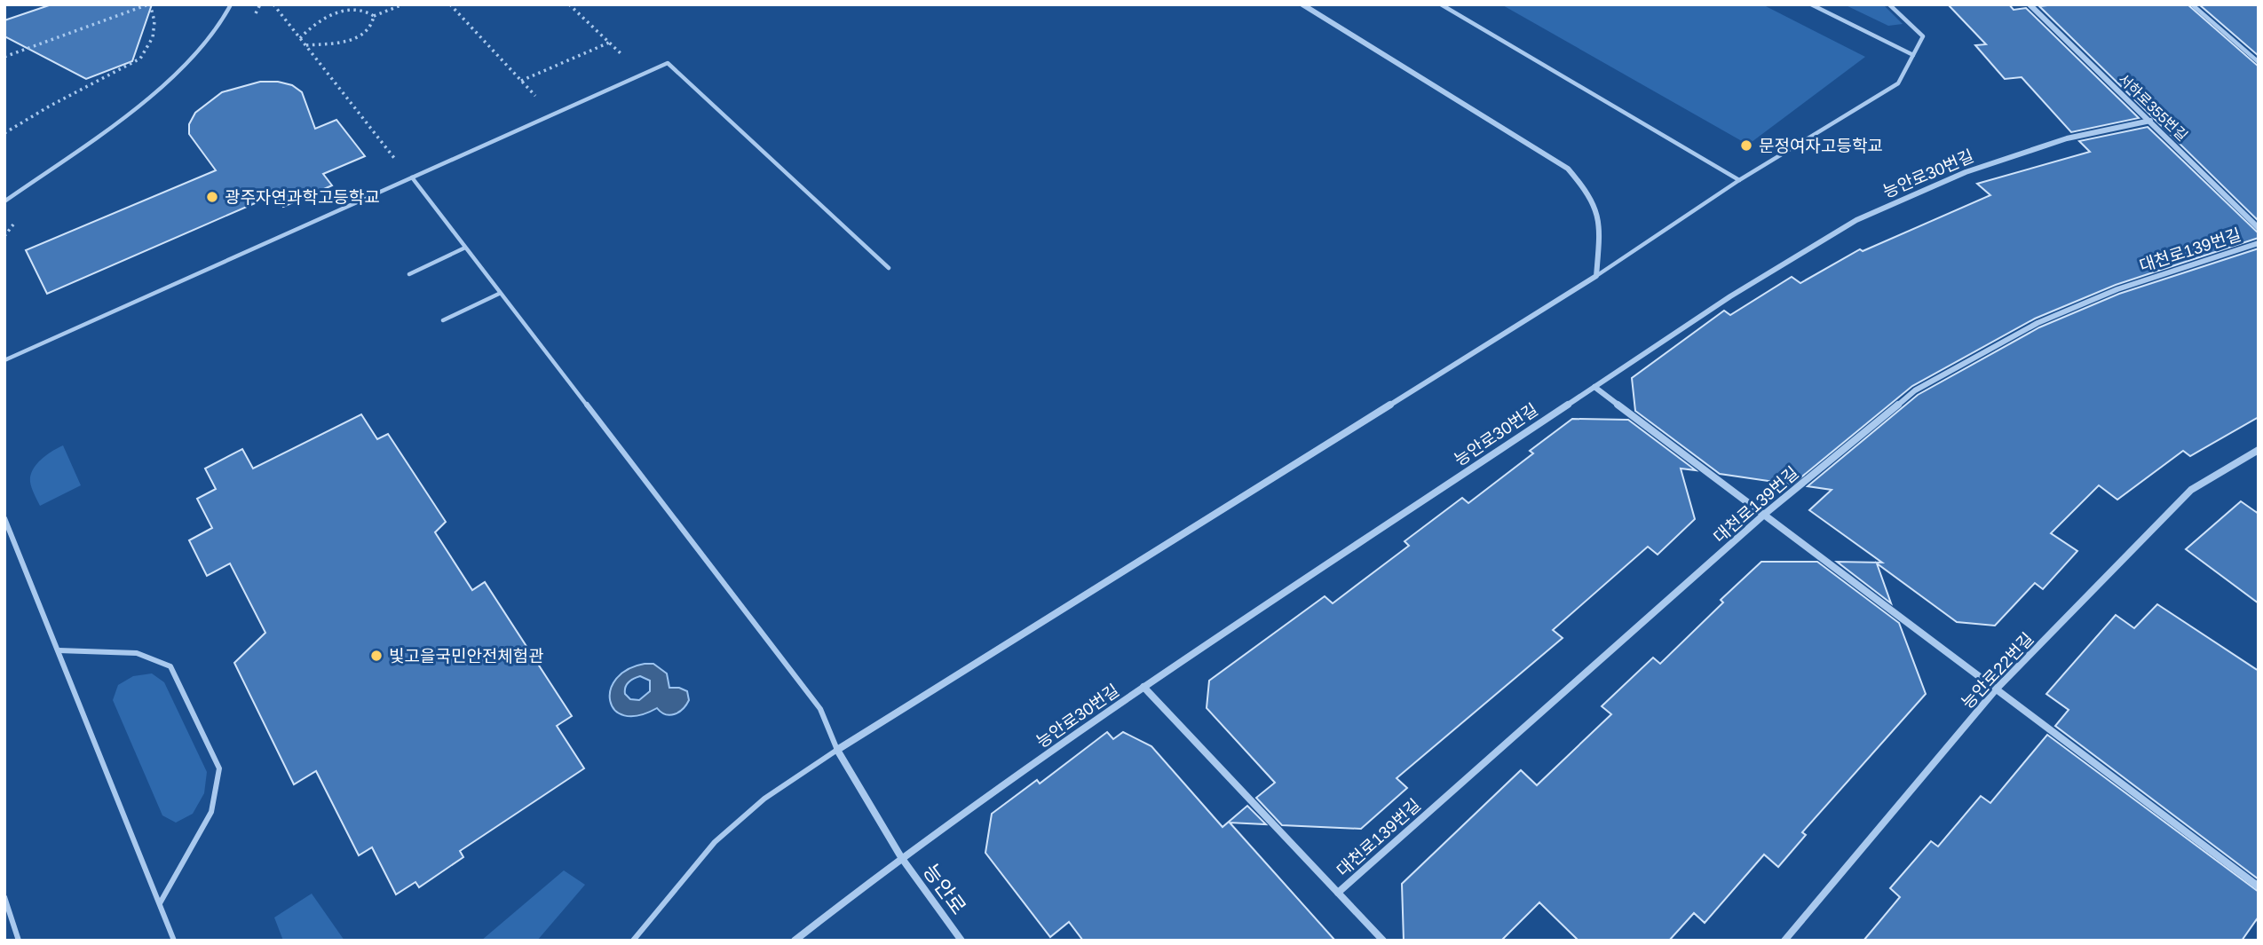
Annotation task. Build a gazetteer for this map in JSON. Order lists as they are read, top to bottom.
{
  "streets": {
    "street": [
      "서하로355번길",
      "능안로30번길",
      "대천로139번길",
      "능안로22번길",
      "능안로"
    ]
  },
  "crossings": [
    ["서하로355번길", "능안로30번길"],
    ["능안로30번길", "능안로"]
  ],
  "places": ["문정여자고등학교", "광주자연과학고등학교", "빛고을국민안전체험관"]
}
